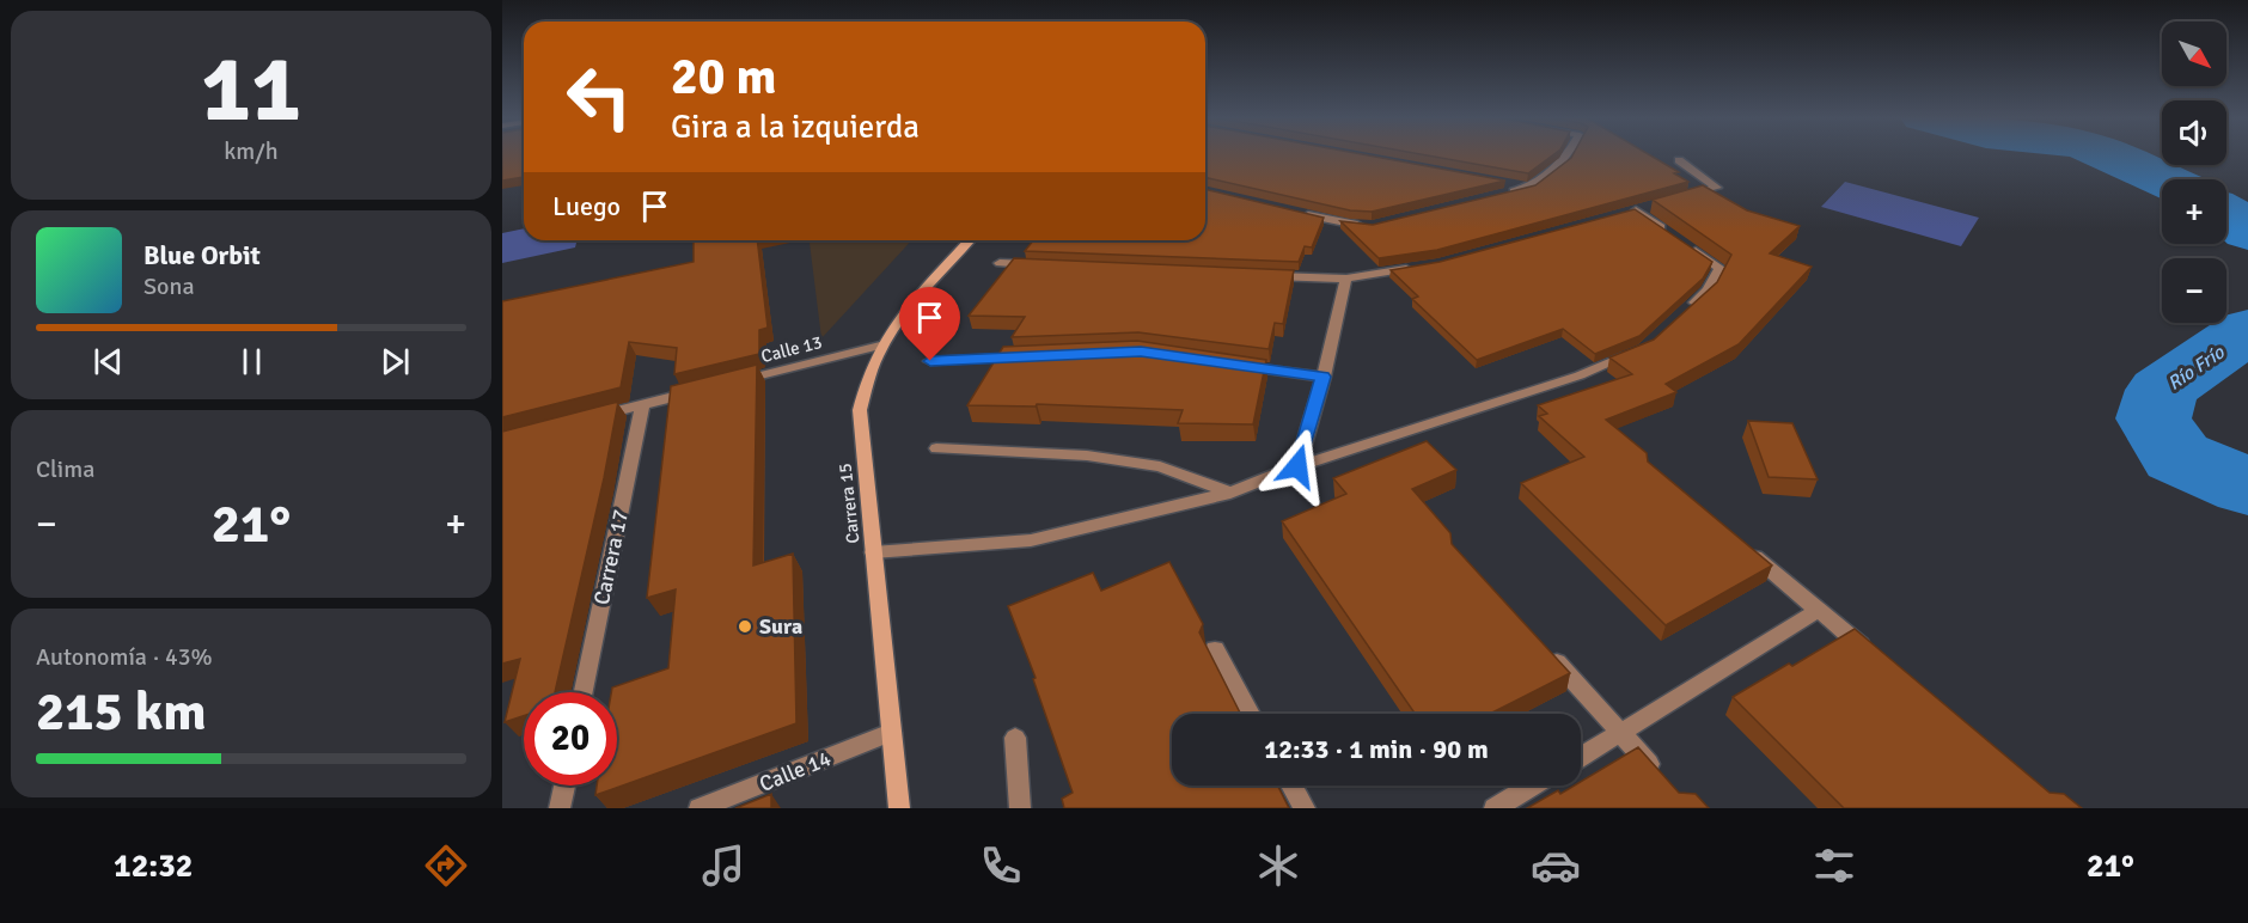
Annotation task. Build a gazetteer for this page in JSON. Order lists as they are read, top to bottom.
{
  "streets": {
    "street": [
      "Calle 13",
      "Carrera 15",
      "Carrera 17",
      "Calle 14"
    ]
  },
  "crossings": [
    ["Calle 13", "Carrera 15"],
    ["Carrera 15", "Calle 14"]
  ],
  "water": ["Río Frío"],
  "places": ["Sura"],
  "north": "bottom right",
  "page": {
    "tile": [
      ["11", "km/h"],
      "Clima",
      ["Autonomía · 43%", "215 km"]
    ],
    "map_buttons": ["+", "−"],
    "turn": ["20 m", "Gira a la izquierda"],
    "then": "Luego",
    "song": ["Blue Orbit", "Sona"],
    "heat": ["−", "21°", "+"],
    "limit": "20",
    "trip": "12:33 · 1 min · 90 m",
    "tabs": ["12:32", "21°"]
  }
}
